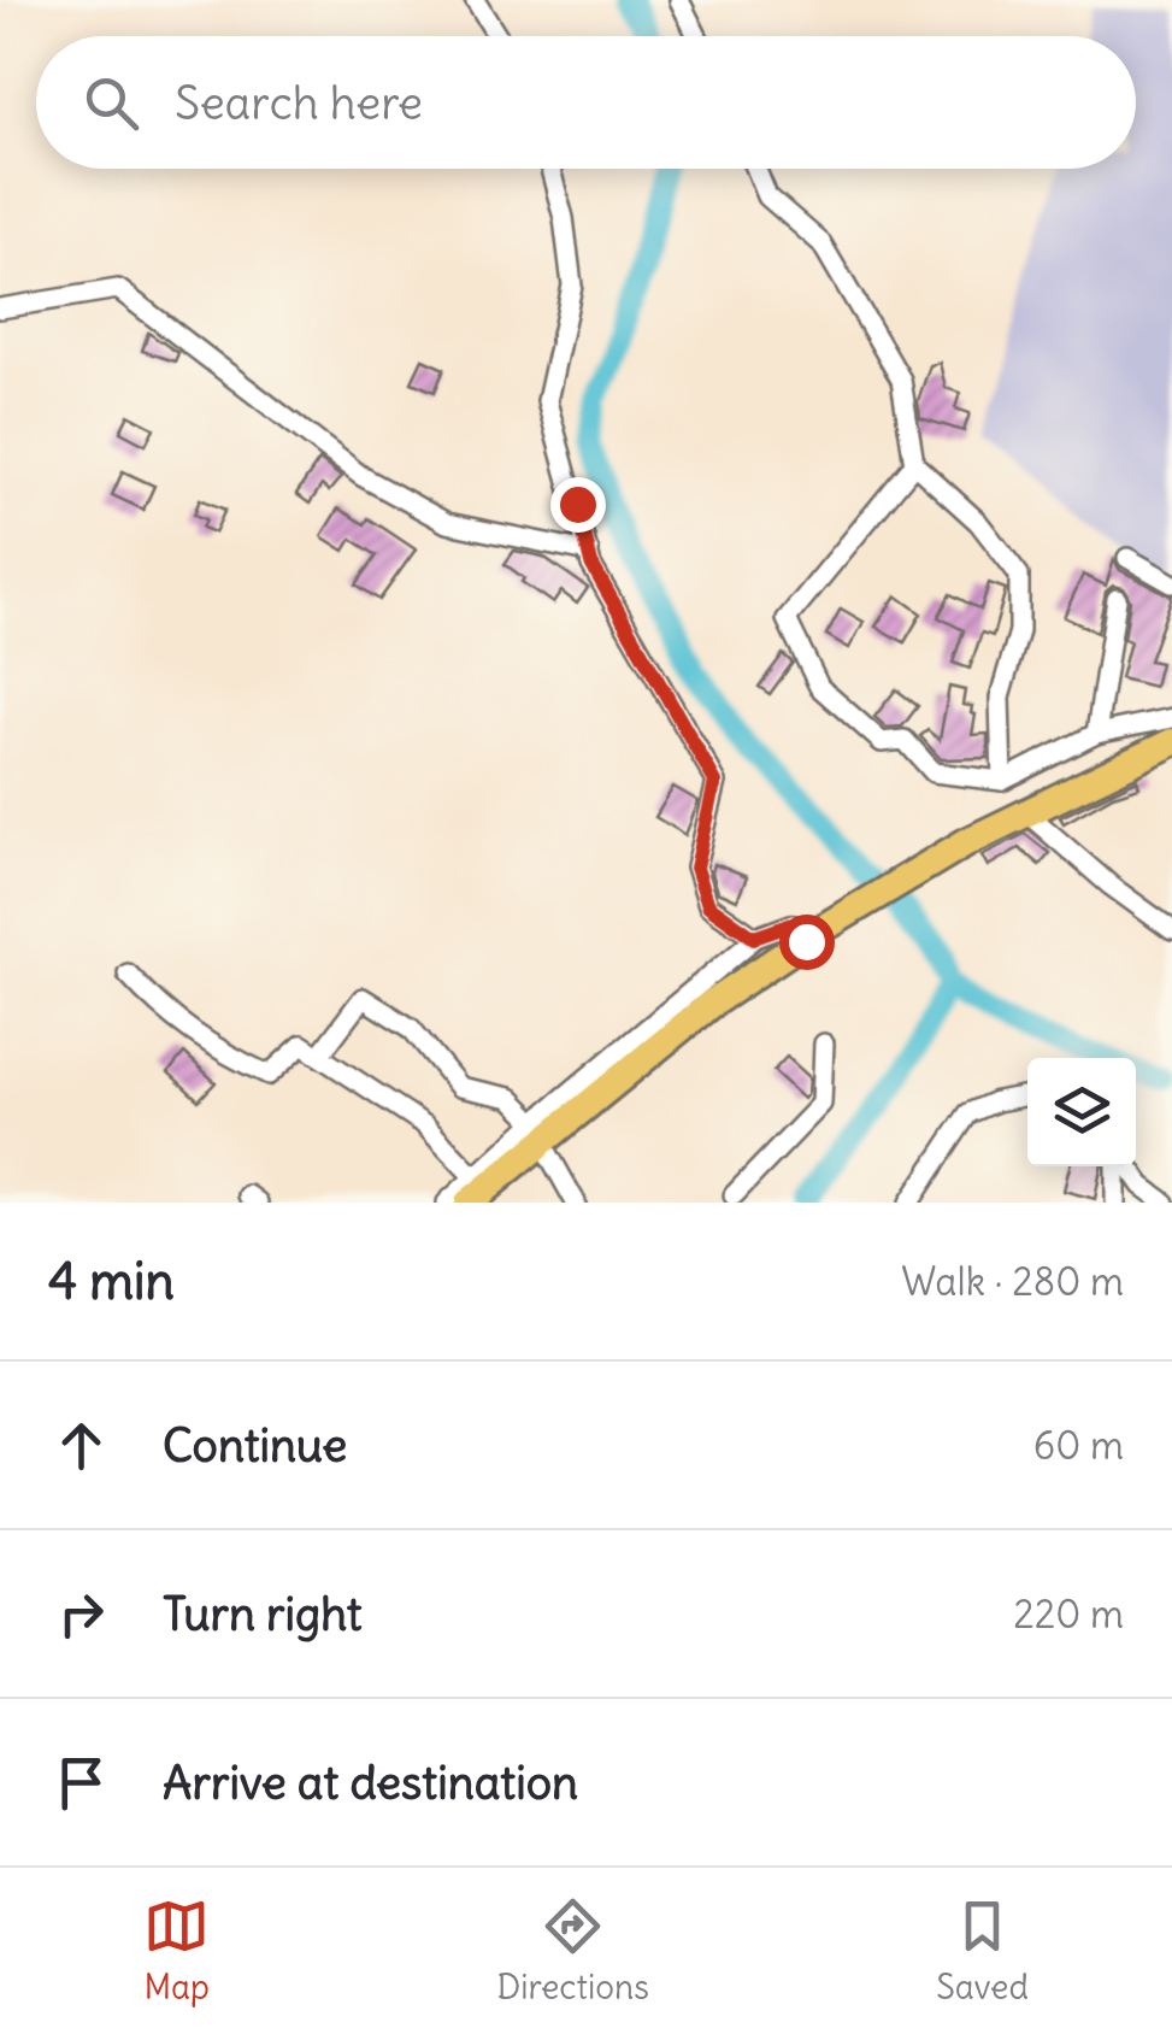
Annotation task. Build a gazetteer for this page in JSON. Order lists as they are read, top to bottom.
{
  "page": {
    "search": "Search here",
    "heading": ["4 min", "Walk · 280 m"],
    "list": [
      ["Continue", "60 m"],
      ["Turn right", "220 m"],
      "Arrive at destination"
    ],
    "nav": ["Map", "Directions", "Saved"]
  }
}
